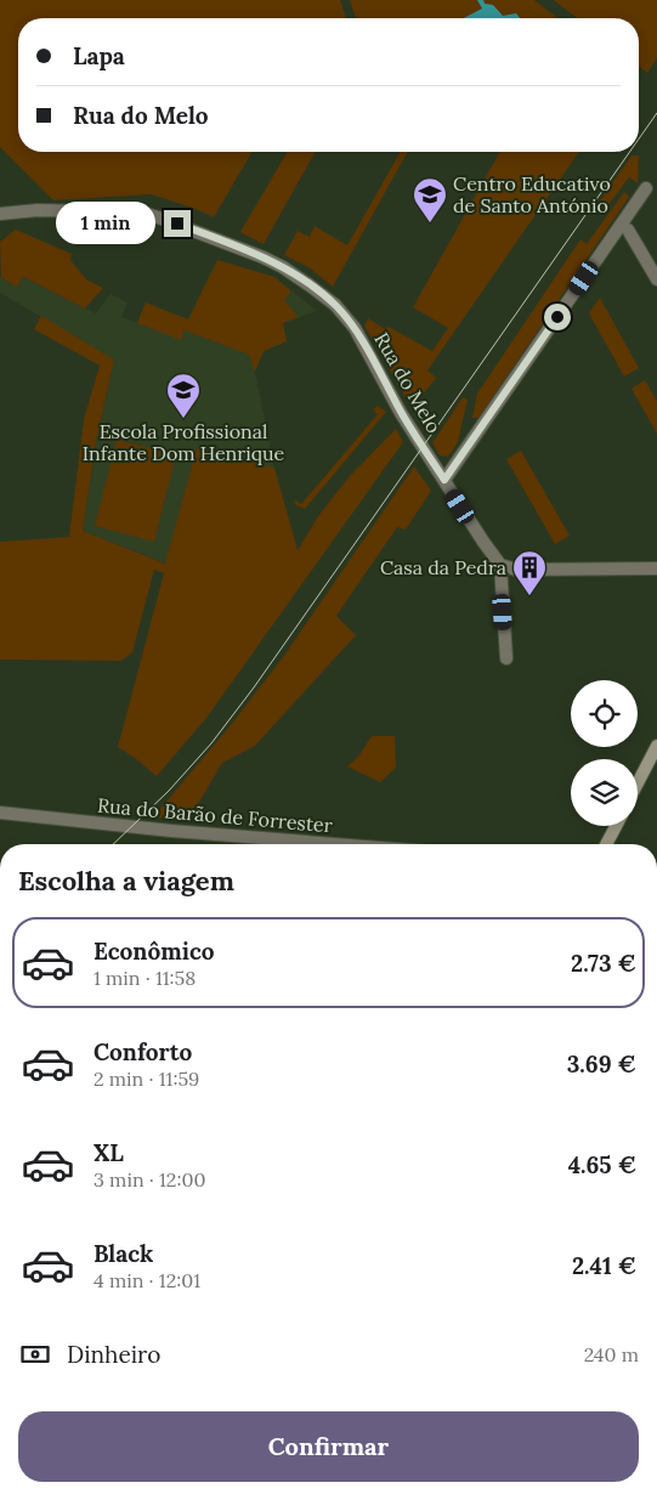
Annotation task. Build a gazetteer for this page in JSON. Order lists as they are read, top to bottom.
{
  "streets": {
    "street": ["Rua do Melo", "Rua do Barão de Forrester"]
  },
  "places": {
    "school or university": ["Centro Educativo de Santo António", "Escola Profissional Infante Dom Henrique"],
    "building": ["Casa da Pedra"]
  },
  "page": {
    "banner": ["Lapa", "Rua do Melo"],
    "bubble": "1 min",
    "heading": "Escolha a viagem",
    "list": [
      {
        "name": "Econômico",
        "note": "1 min · 11:58",
        "value": "2.73 €"
      },
      {
        "name": "Conforto",
        "note": "2 min · 11:59",
        "value": "3.69 €"
      },
      {
        "name": "XL",
        "note": "3 min · 12:00",
        "value": "4.65 €"
      },
      {
        "name": "Black",
        "note": "4 min · 12:01",
        "value": "2.41 €"
      }
    ],
    "pay": ["Dinheiro", "240 m"],
    "buttons": "Confirmar"
  }
}
